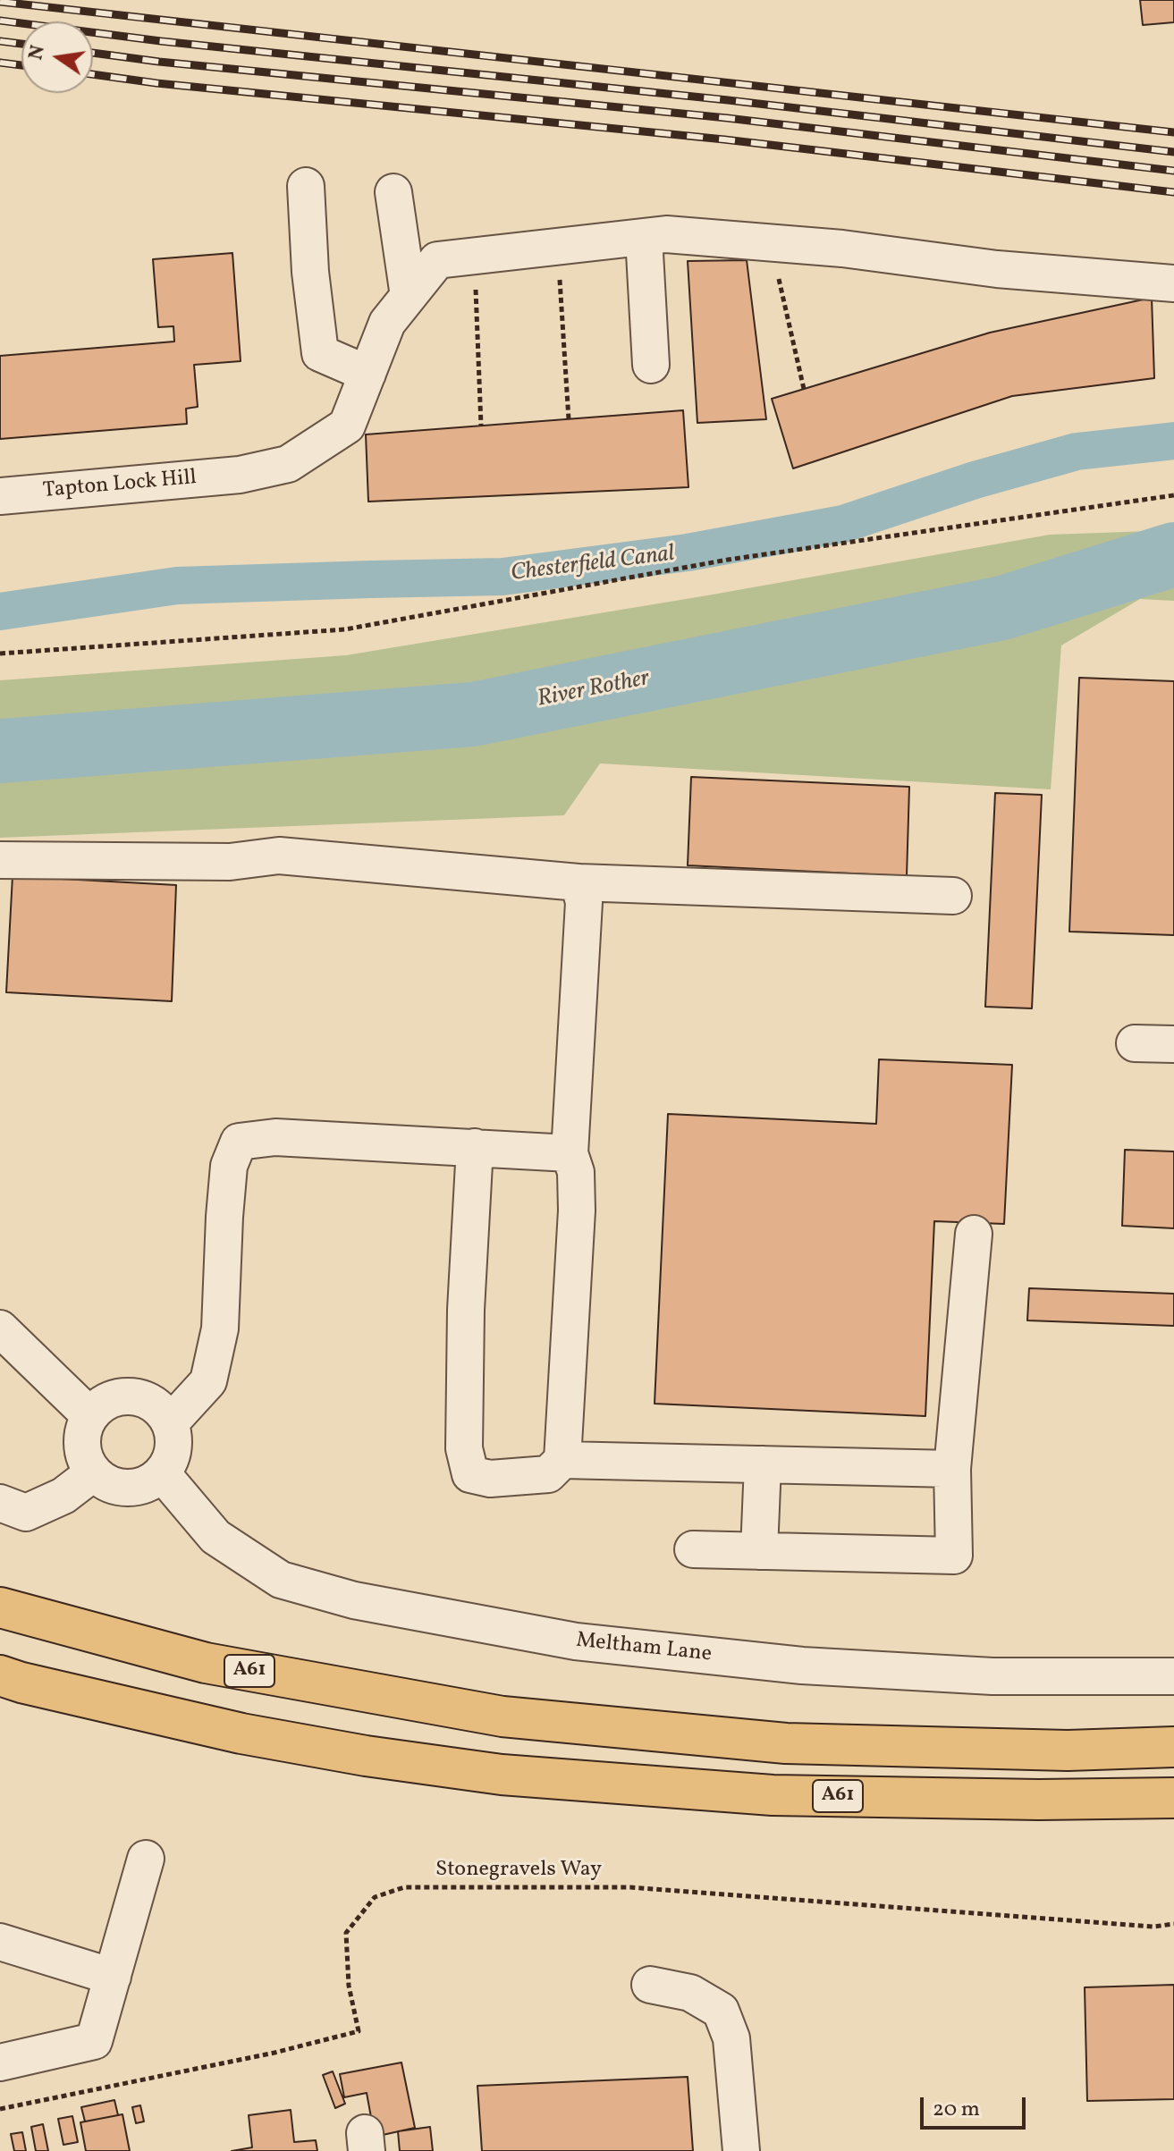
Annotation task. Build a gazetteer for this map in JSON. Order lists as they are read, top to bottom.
{
  "streets": {
    "highway": ["A61"],
    "street": ["Tapton Lock Hill", "Meltham Lane"],
    "path": ["Stonegravels Way"]
  },
  "water": ["Chesterfield Canal", "River Rother"],
  "scale_bar": "20 m",
  "north": "left"
}
